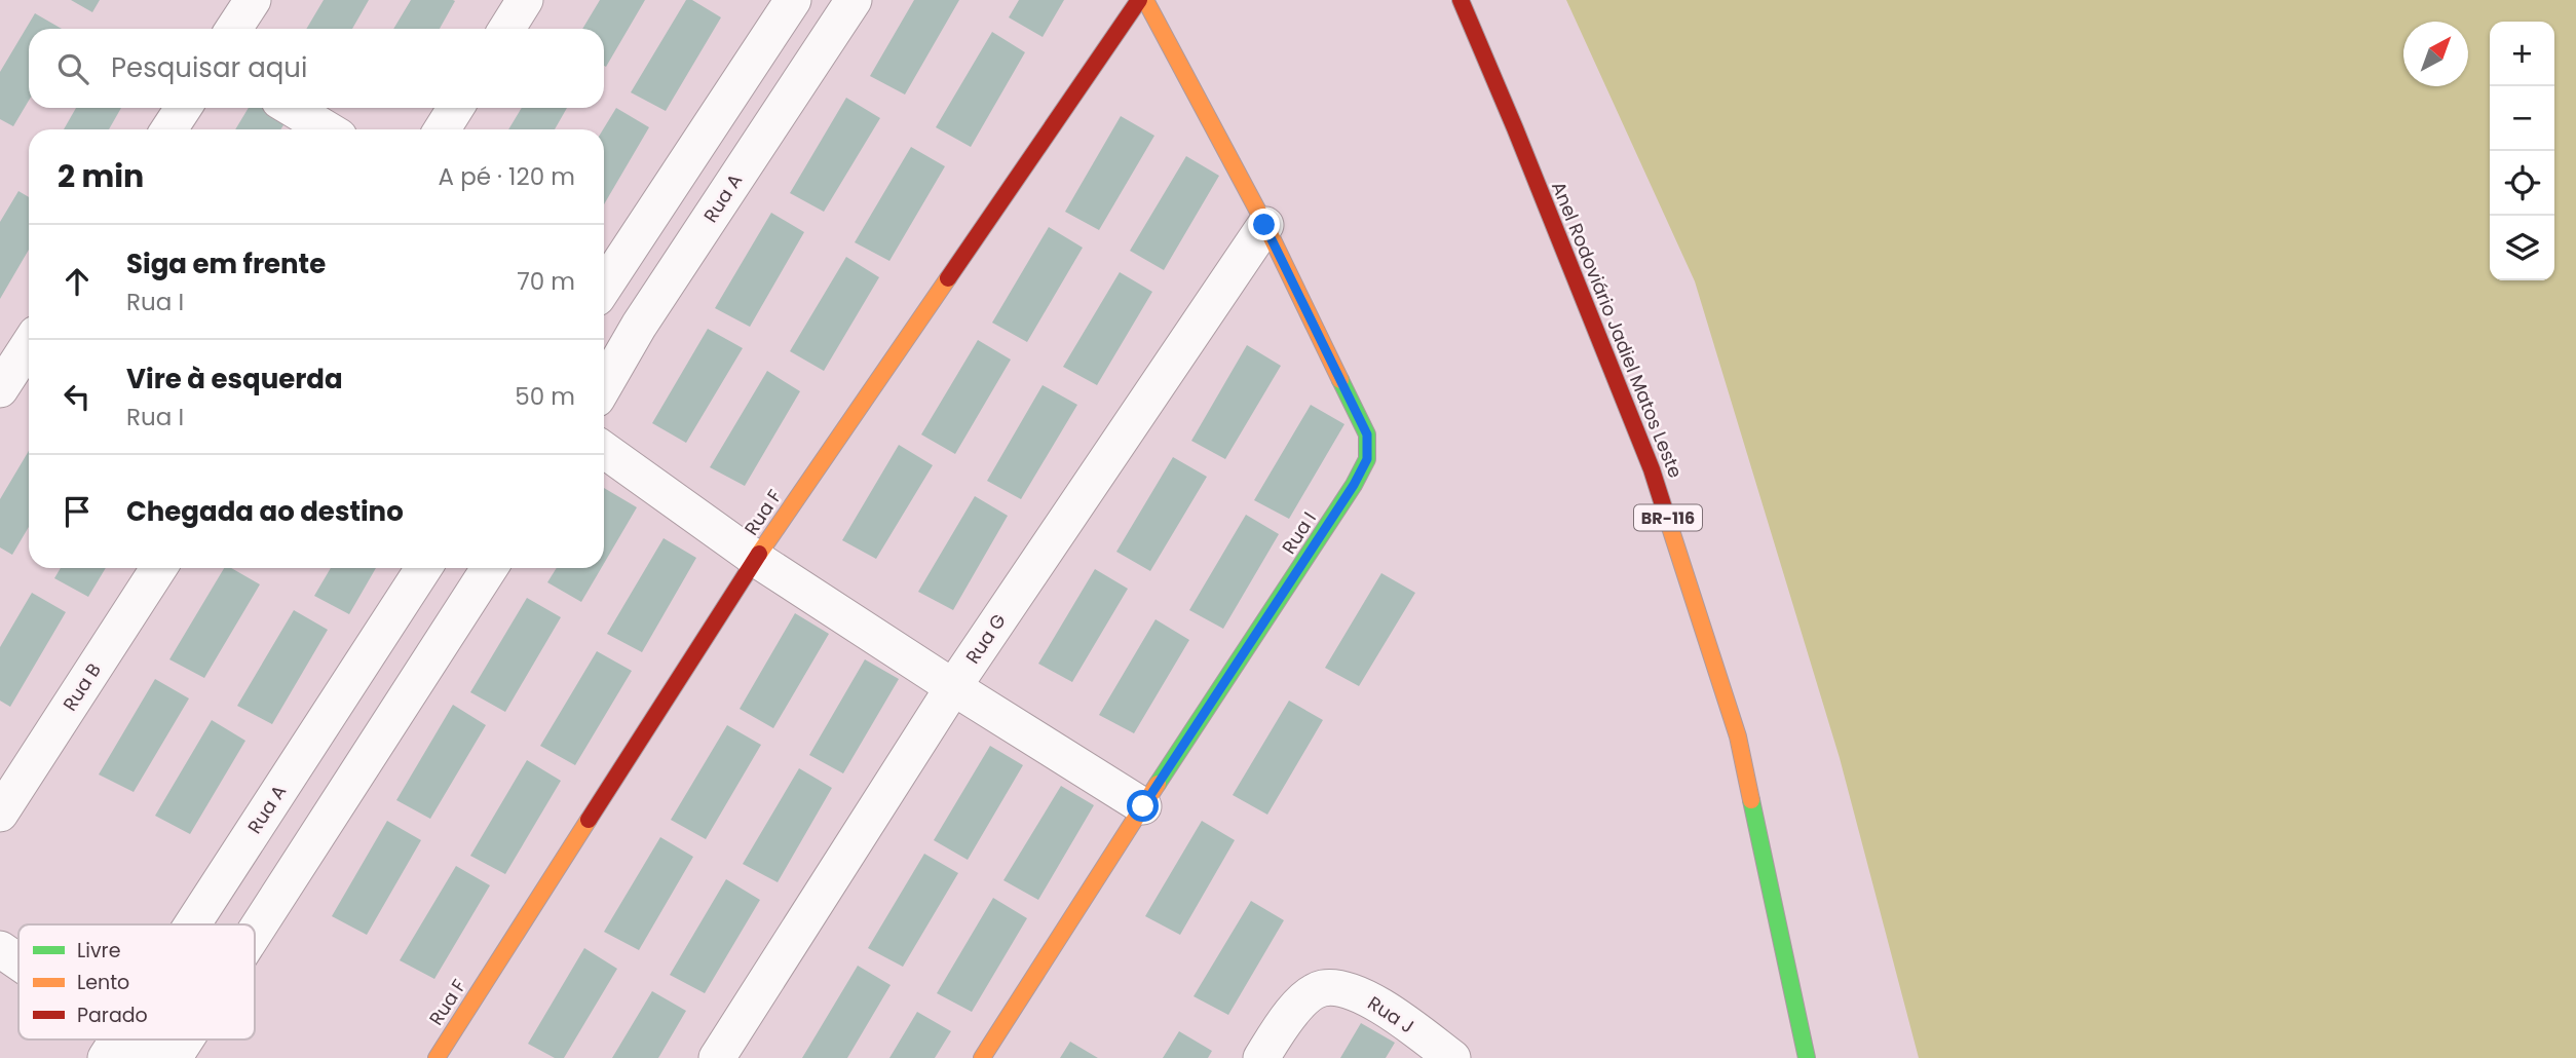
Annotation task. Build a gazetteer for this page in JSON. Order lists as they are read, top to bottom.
{
  "streets": {
    "main road": [
      "Anel Rodoviário Jadiel Matos Leste",
      "Rua F",
      "BR-116",
      "Rua I"
    ],
    "street": [
      "Rua A",
      "Rua G",
      "Rua B",
      "Rua J"
    ]
  },
  "crossings": [
    ["Rua I", "Rua G"]
  ],
  "legend": ["Livre", "Lento", "Parado"],
  "north": "top right",
  "page": {
    "map_buttons": ["+", "−"],
    "search": "Pesquisar aqui",
    "heading": ["2 min", "A pé · 120 m"],
    "list": [
      ["Siga em frente", "Rua I", "70 m"],
      ["Vire à esquerda", "Rua I", "50 m"],
      "Chegada ao destino"
    ]
  }
}
